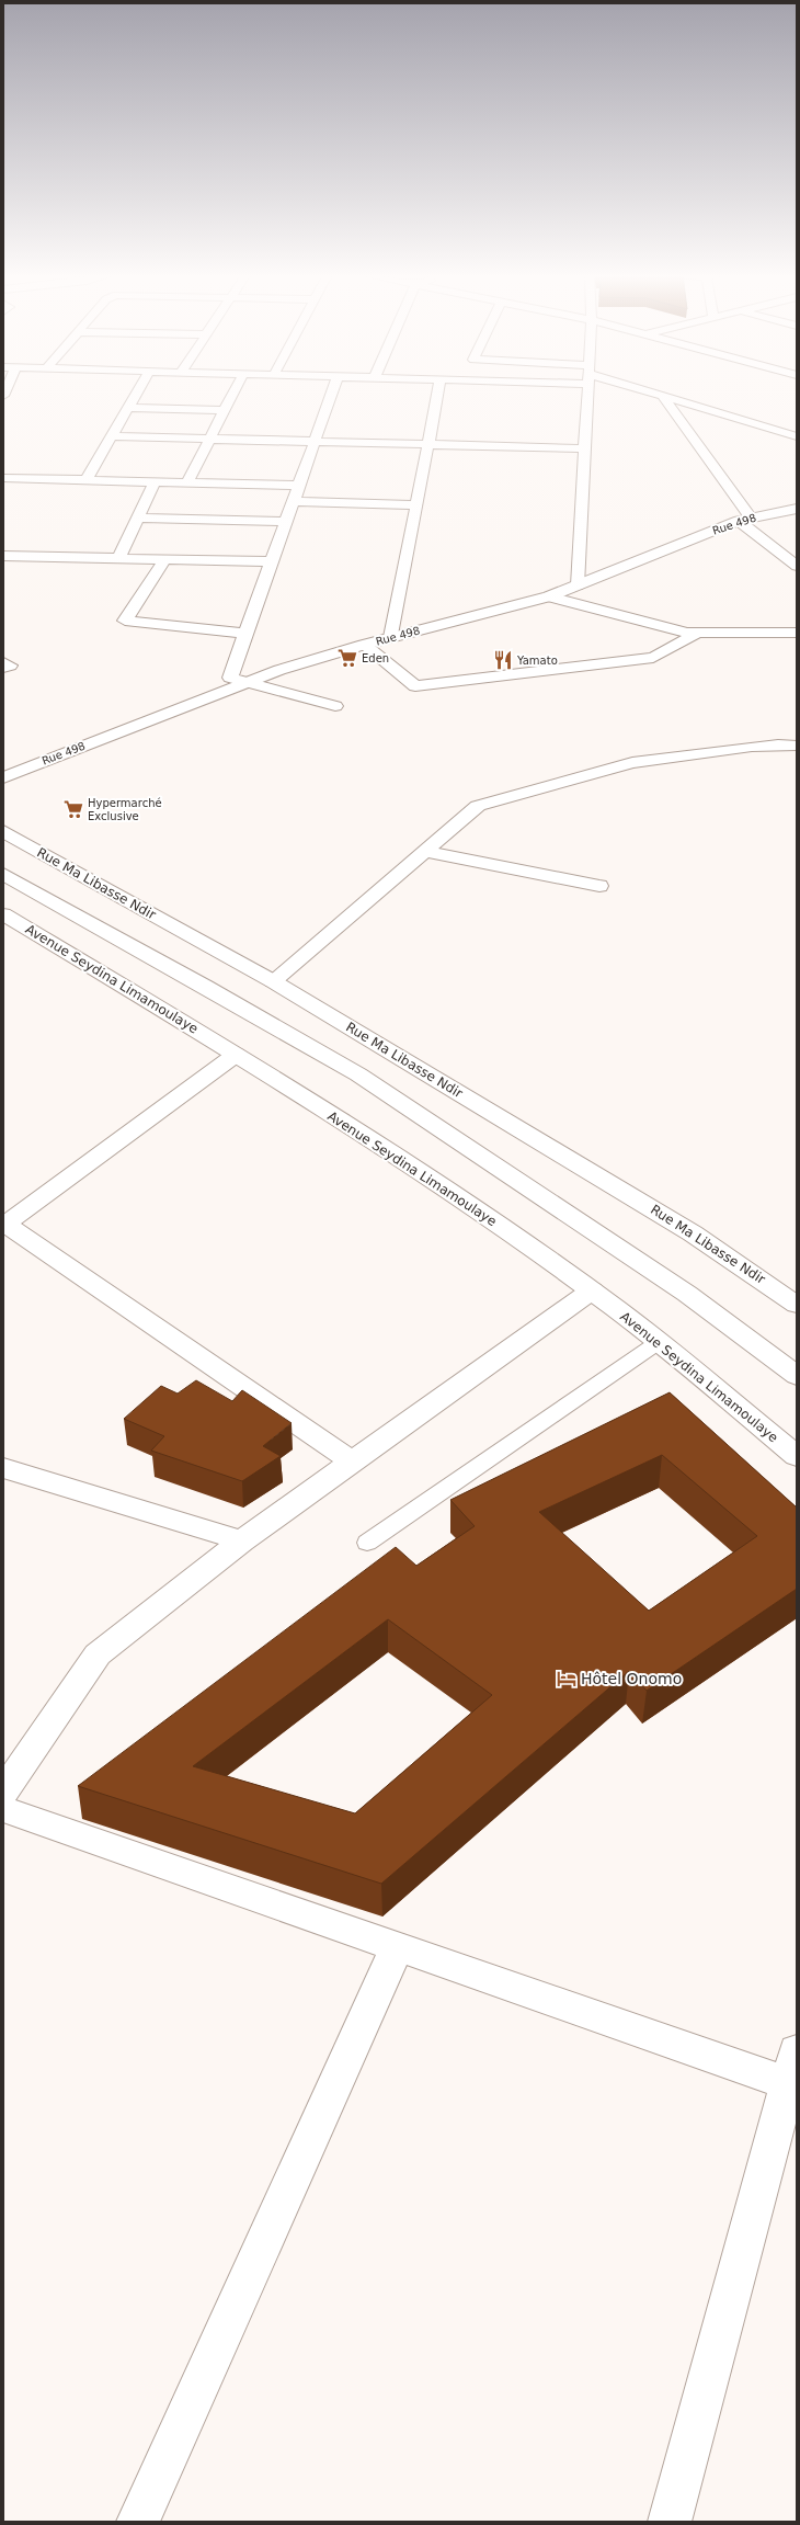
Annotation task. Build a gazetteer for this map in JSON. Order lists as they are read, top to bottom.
{
  "streets": {
    "main road": ["Rue 498", "Rue Ma Libasse Ndir", "Avenue Seydina Limamoulaye"]
  },
  "places": {
    "supermarket": ["Eden", "Hypermarché Exclusive"],
    "restaurant": ["Yamato"],
    "hotel": ["Hôtel Onomo"]
  }
}
